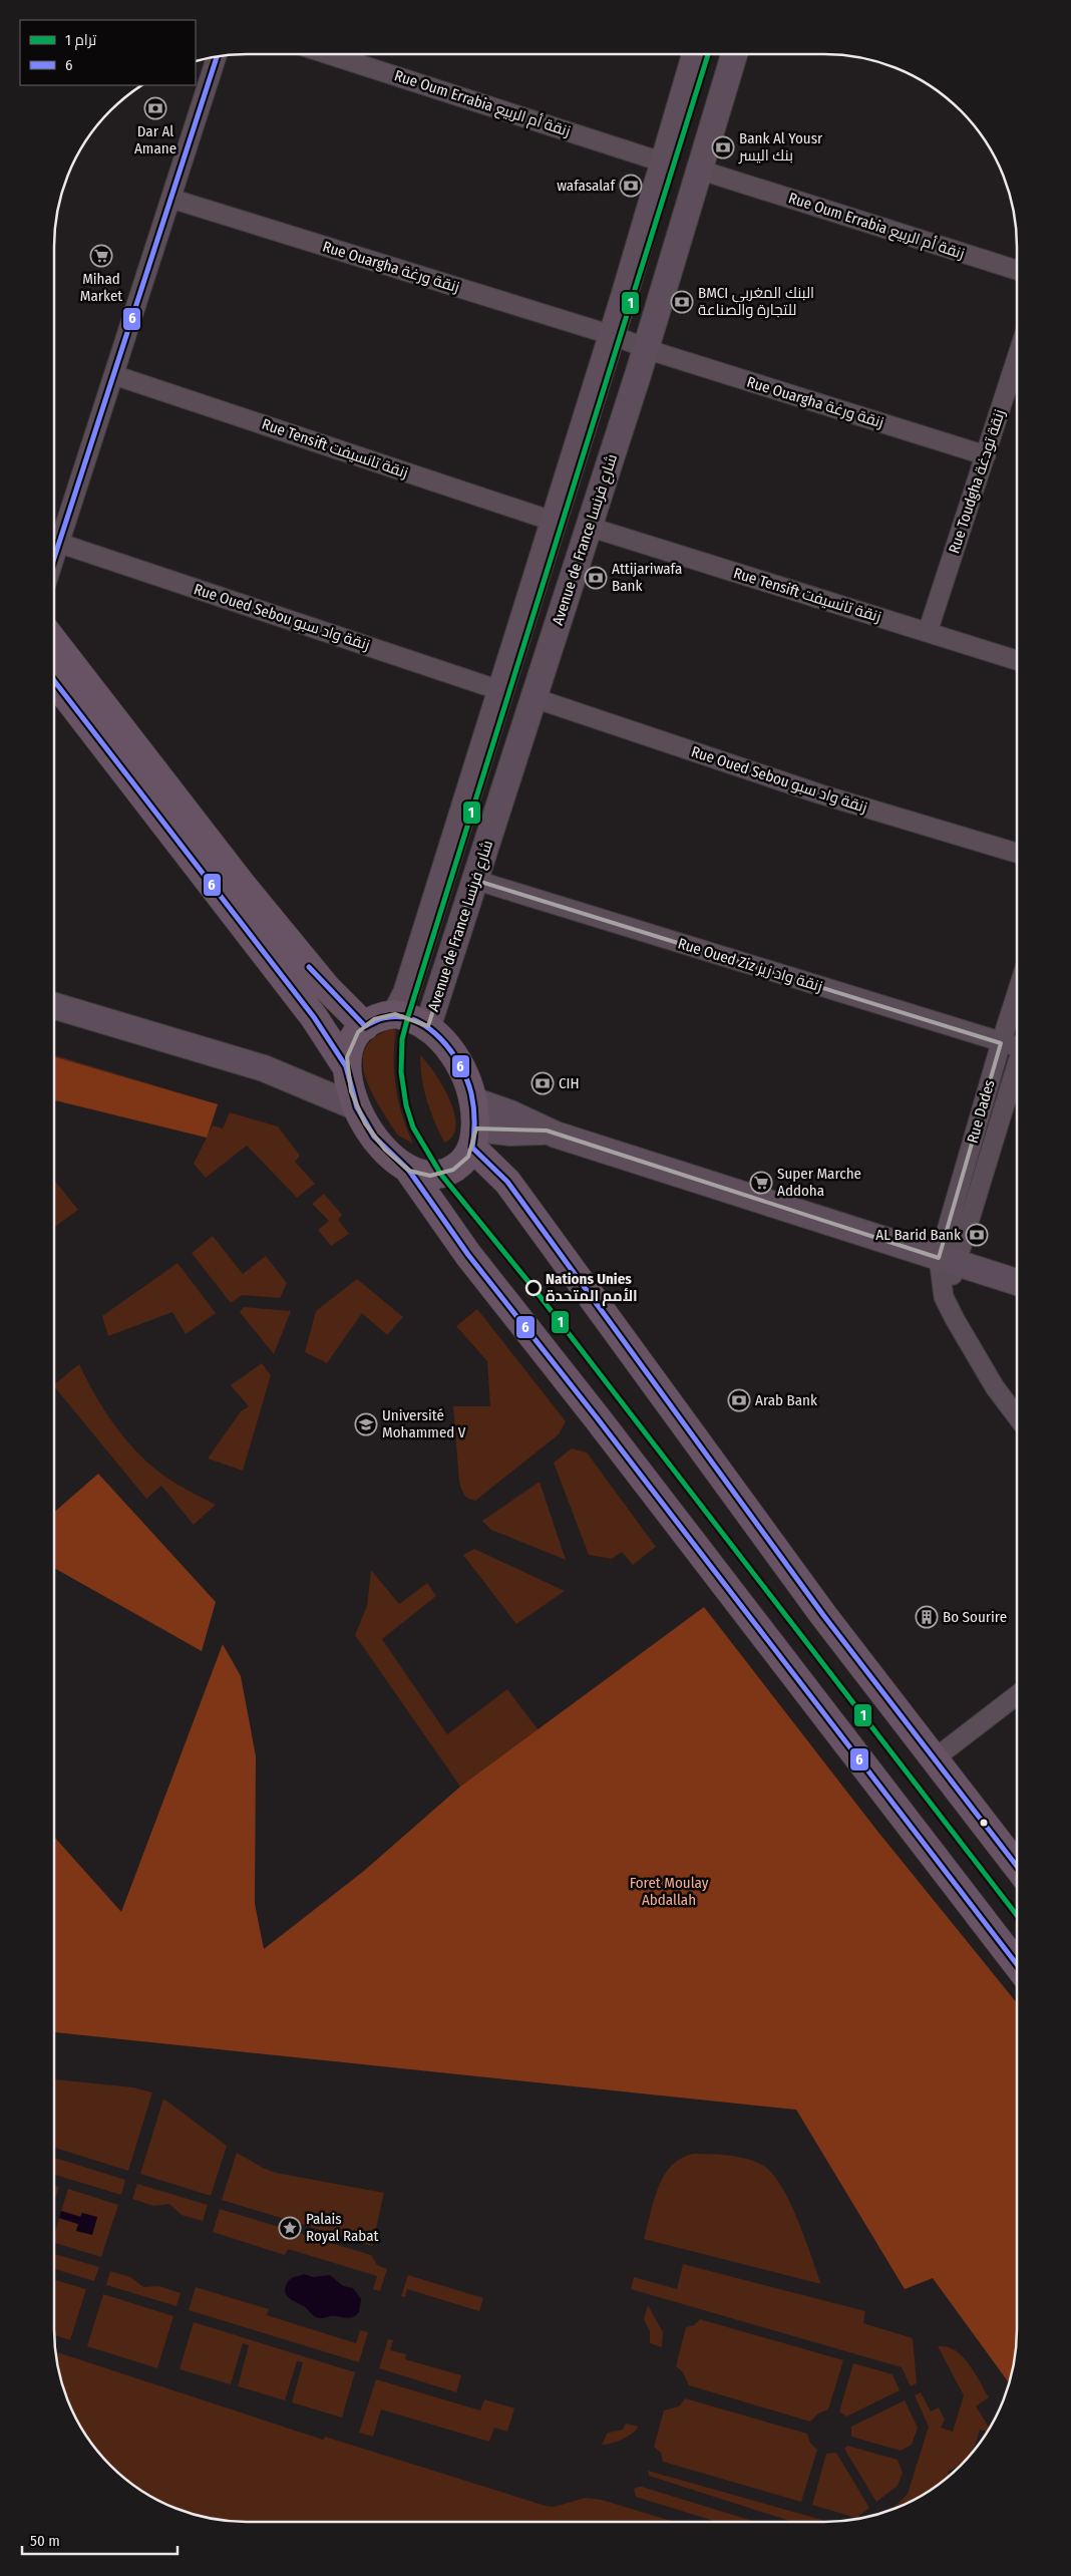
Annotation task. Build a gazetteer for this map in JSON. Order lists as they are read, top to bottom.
{
  "streets": {
    "street": [
      "Rue Oum Errabia زنقة أم الربيع",
      "Rue Ouargha زنقة ورغة",
      "Rue Tensift زنقة تانسيفت",
      "Rue Toudgha زنقة تودغة",
      "Avenue de France شارع فرنسا",
      "Rue Oued Sebou زنقة واد سبو",
      "Rue Oued Ziz زنقة واد زيز",
      "Rue Dades"
    ]
  },
  "crossings": [
    ["Rue Oum Errabia زنقة أم الربيع", "Avenue de France شارع فرنسا"],
    ["Rue Ouargha زنقة ورغة", "Rue Toudgha زنقة تودغة"],
    ["Rue Ouargha زنقة ورغة", "Avenue de France شارع فرنسا"],
    ["Rue Tensift زنقة تانسيفت", "Rue Toudgha زنقة تودغة"],
    ["Rue Tensift زنقة تانسيفت", "Avenue de France شارع فرنسا"],
    ["Avenue de France شارع فرنسا", "Rue Oued Sebou زنقة واد سبو"],
    ["Avenue de France شارع فرنسا", "Rue Oued Ziz زنقة واد زيز"],
    ["Rue Oued Ziz زنقة واد زيز", "Rue Dades"]
  ],
  "parks": ["Foret Moulay Abdallah"],
  "places": {
    "bank": [
      "Dar Al Amane",
      "Bank Al Yousr بنك اليسر",
      "wafasalaf",
      "BMCI البنك المغربي للتجارة والصناعة",
      "Attijariwafa Bank",
      "CIH",
      "AL Barid Bank",
      "Arab Bank"
    ],
    "supermarket": ["Mihad Market", "Super Marche Addoha"],
    "other": ["Nations Unies الأمم المتحدة"],
    "school or university": ["Université Mohammed V"],
    "building": ["Bo Sourire"],
    "place": ["Palais Royal Rabat"]
  },
  "lines": ["tram line 1", "transit line 6"],
  "legend": ["ترام 1", "6"],
  "scale_bar": "50 m"
}
